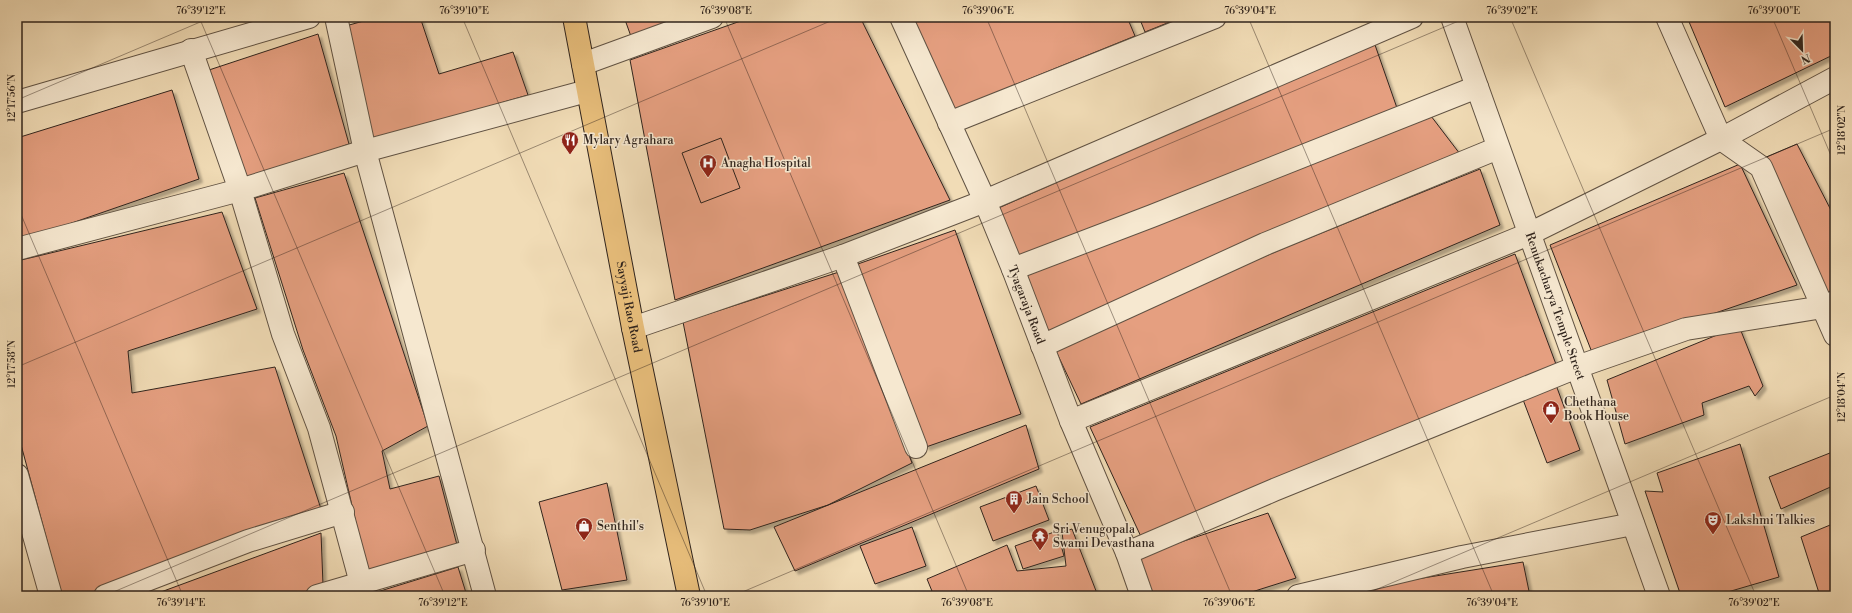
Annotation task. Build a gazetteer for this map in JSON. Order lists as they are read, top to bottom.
{
  "streets": {
    "main road": ["Sayyaji Rao Road"],
    "street": ["Tyagaraja Road", "Renukacharya Temple Street"]
  },
  "places": {
    "restaurant": ["Mylary Agrahara"],
    "hospital": ["Anagha Hospital"],
    "shop": ["Chethana Book House", "Senthil's"],
    "building": ["Jain School"],
    "theatre": ["Lakshmi Talkies"],
    "temple": ["Sri Venugopala Swami Devasthana"]
  },
  "north": "bottom right",
  "coordinates": [
    "76°39'12\"E",
    "76°39'10\"E",
    "76°39'08\"E",
    "76°39'06\"E",
    "76°39'04\"E",
    "76°39'02\"E",
    "76°39'00\"E",
    "12°17'56\"N",
    "12°18'02\"N",
    "12°17'58\"N",
    "12°18'04\"N",
    "76°39'14\"E"
  ]
}
